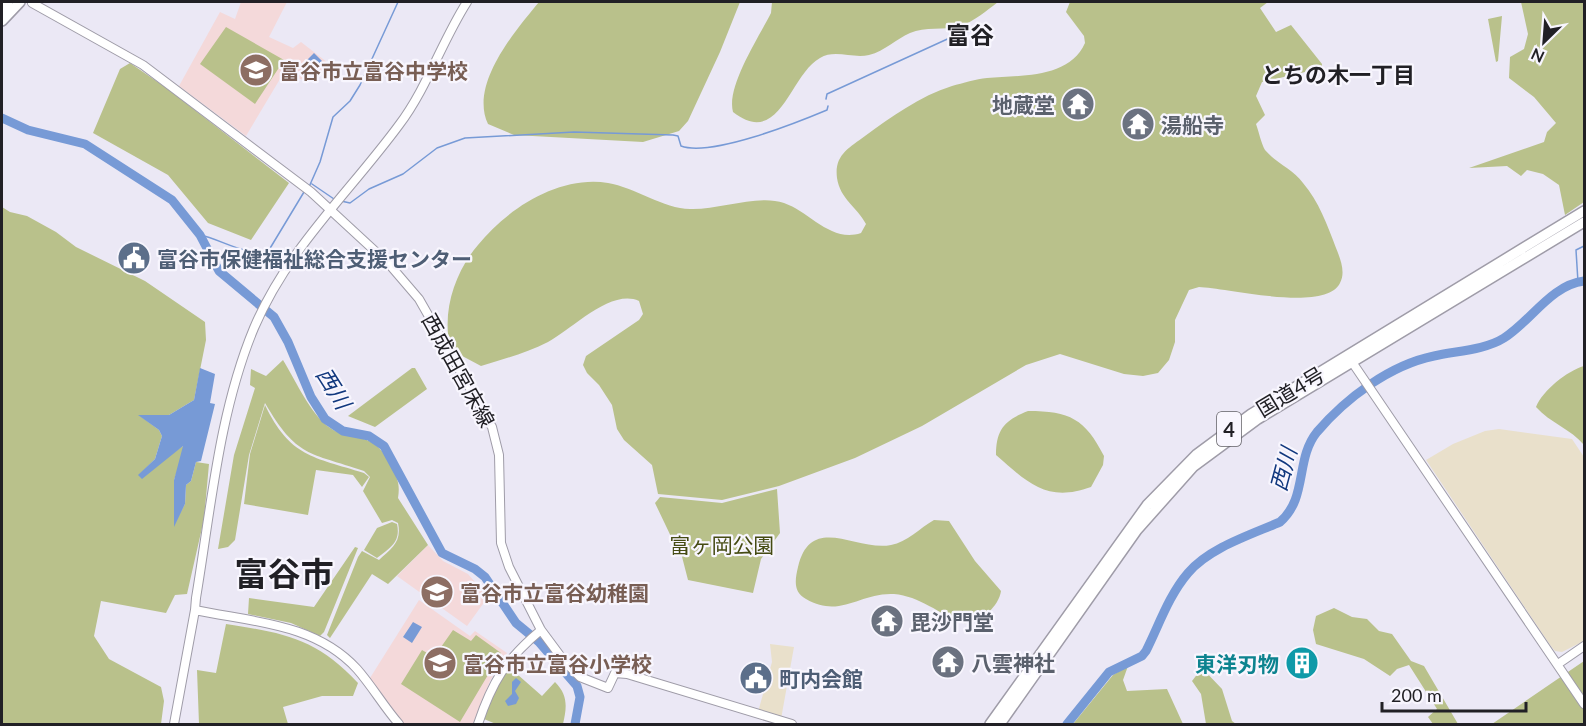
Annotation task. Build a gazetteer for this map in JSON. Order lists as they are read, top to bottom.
{
  "streets": {
    "highway": ["国道4号", "4"],
    "street": ["西成田宮床線"]
  },
  "districts": ["富谷", "とちの木一丁目", "富谷市"],
  "water": ["西川"],
  "parks": ["富ヶ岡公園"],
  "places": {
    "school or university": ["富谷市立富谷中学校", "富谷市立富谷幼稚園", "富谷市立富谷小学校"],
    "temple": [
      "地蔵堂",
      "湯船寺",
      "毘沙門堂",
      "八雲神社"
    ],
    "public building": ["富谷市保健福祉総合支援センター", "町内会館"],
    "building": ["東洋刃物"]
  },
  "scale_bar": "200 m",
  "north": "bottom left"
}
